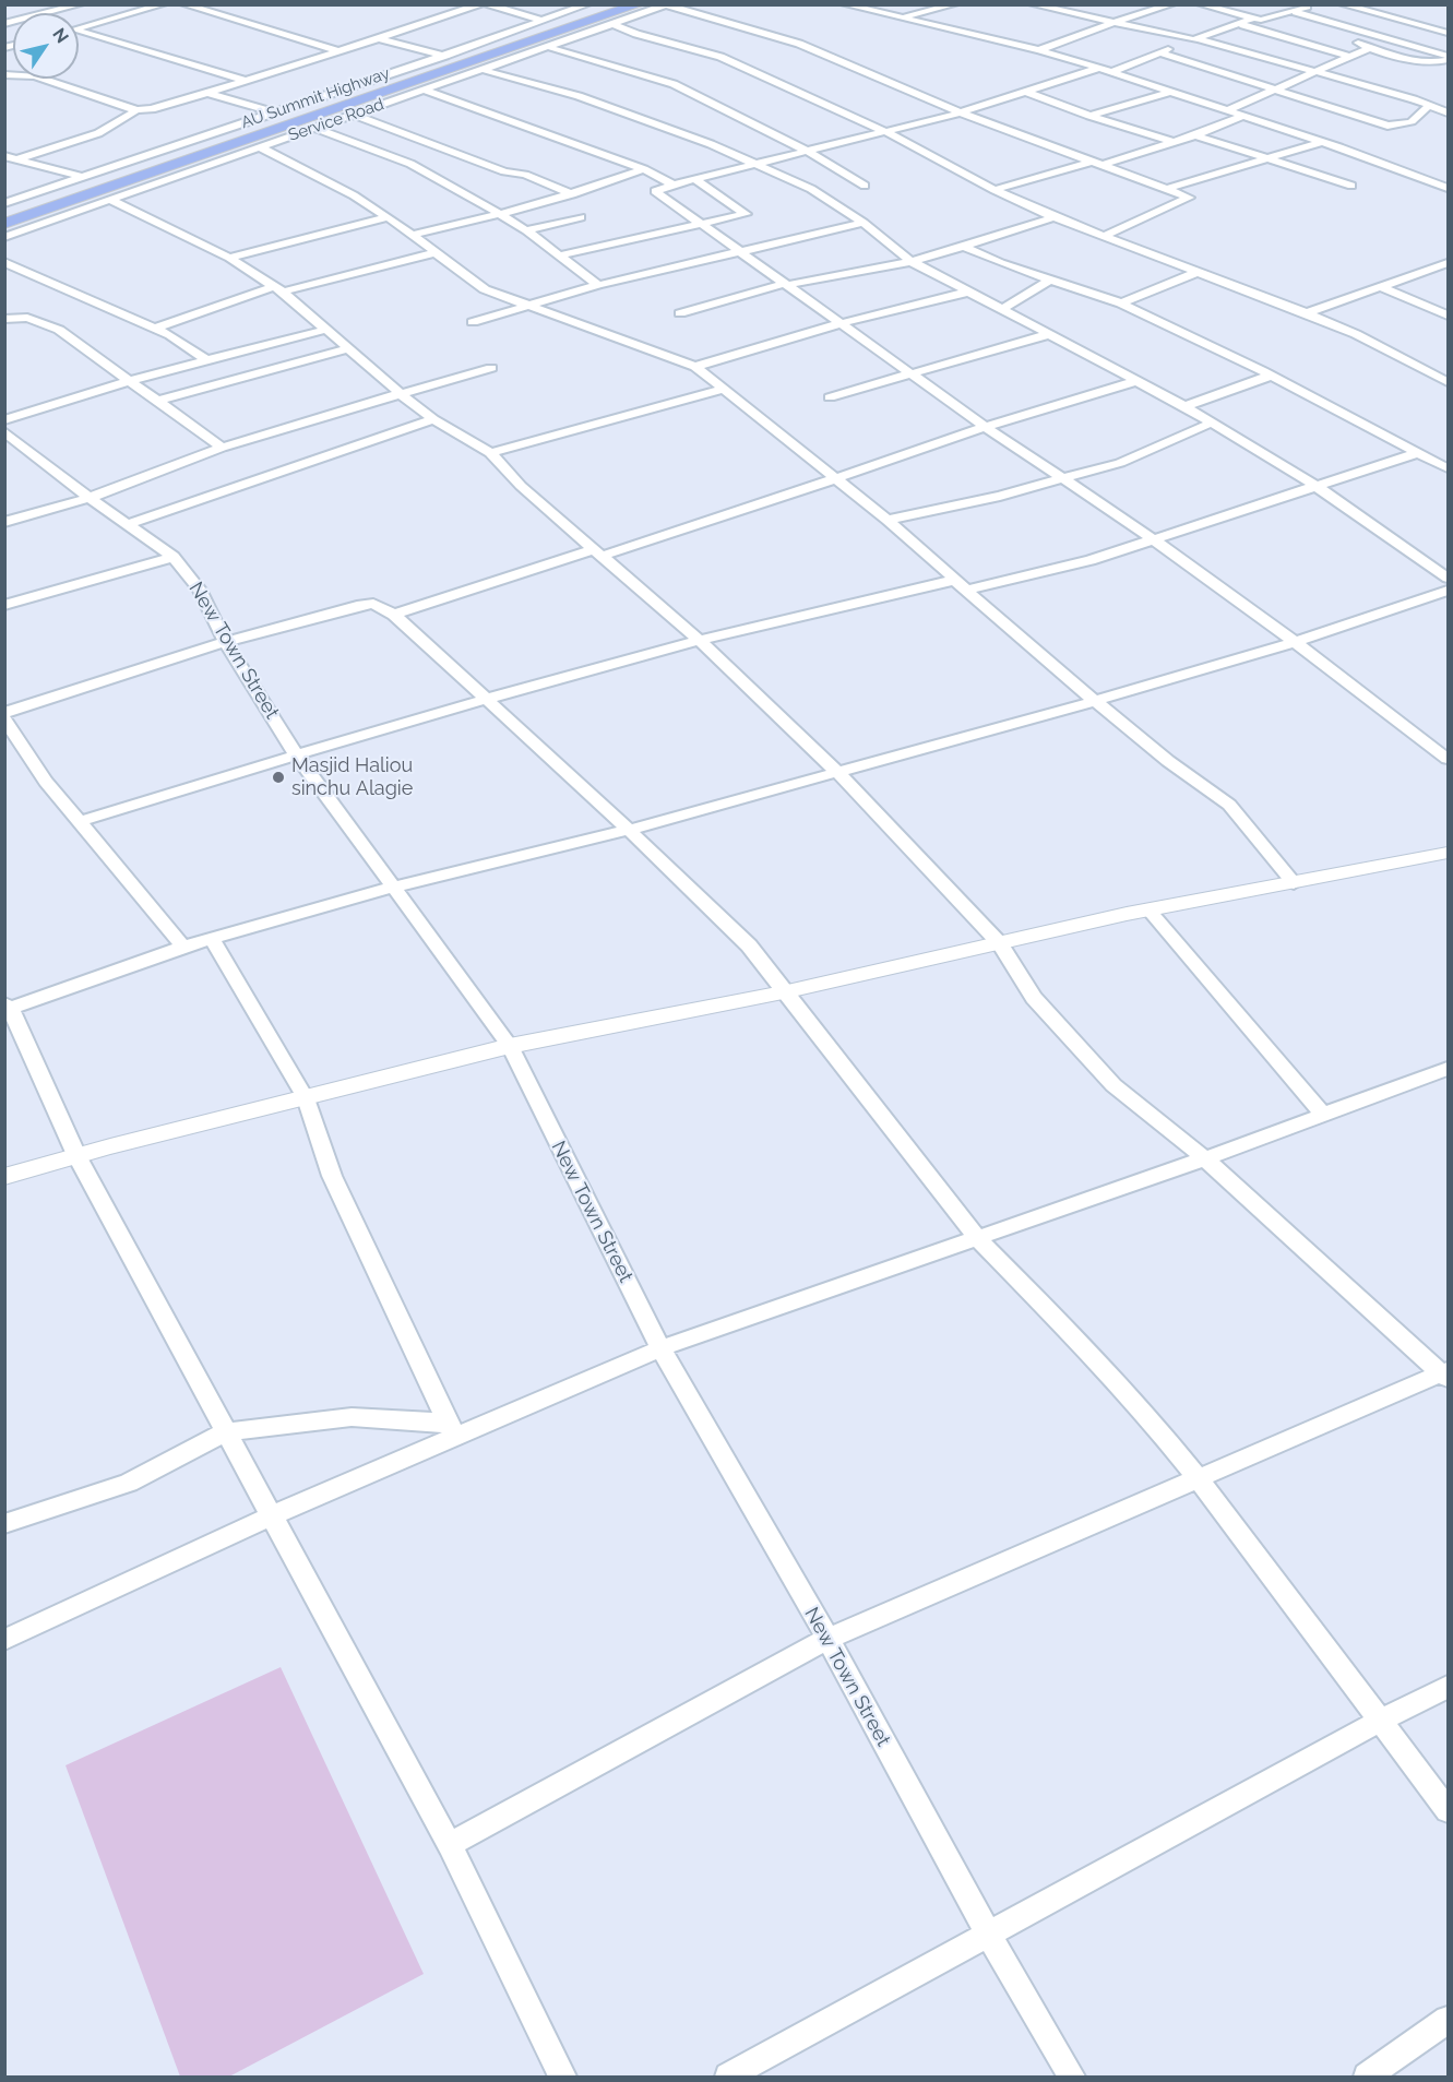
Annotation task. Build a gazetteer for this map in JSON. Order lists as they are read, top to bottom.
{
  "streets": {
    "main road": ["AU Summit Highway"],
    "street": ["Service Road", "New Town Street"]
  },
  "places": ["Masjid Haliou sinchu Alagie"],
  "north": "top right"
}
